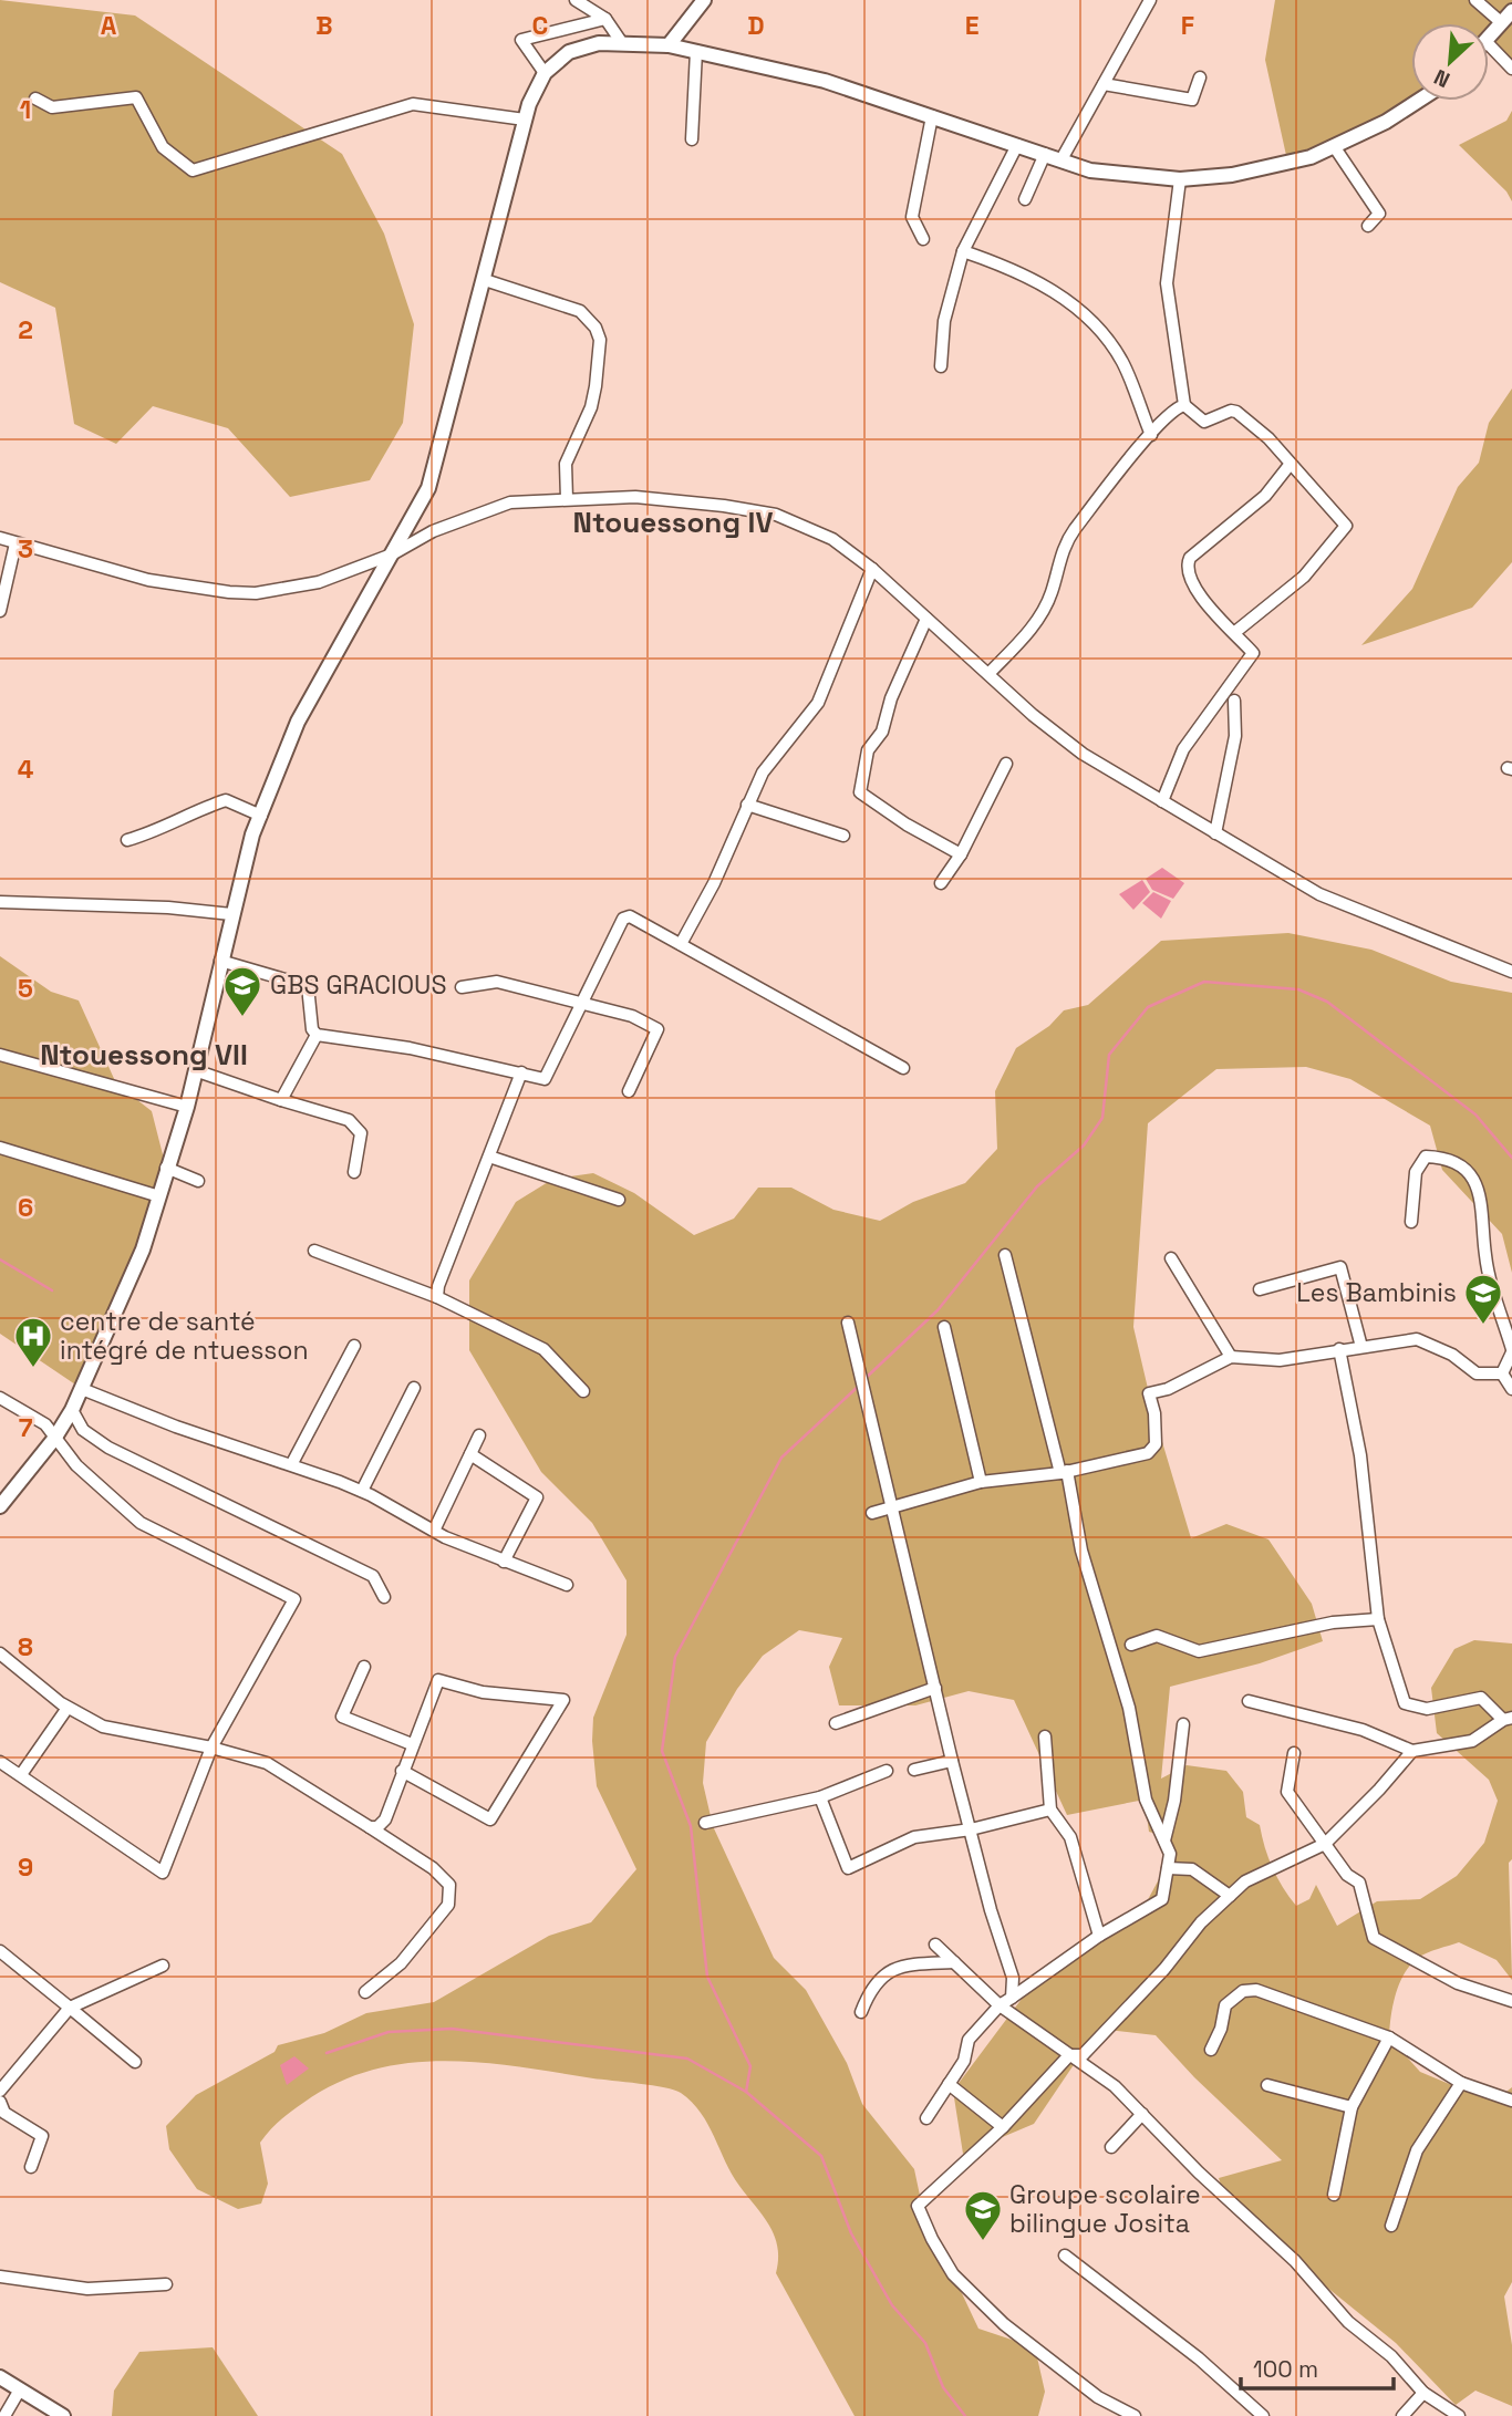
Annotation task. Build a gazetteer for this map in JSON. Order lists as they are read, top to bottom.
{
  "districts": ["Ntouessong IV", "Ntouessong VII"],
  "places": {
    "school or university": ["GBS GRACIOUS", "Les Bambinis", "Groupe scolaire bilingue Josita"],
    "hospital": ["centre de santé intégré de ntuesson"]
  },
  "scale_bar": "100 m",
  "north": "bottom left",
  "grid": {
    "columns": [
      "A",
      "B",
      "C",
      "D",
      "E",
      "F"
    ],
    "rows": [
      "1",
      "2",
      "3",
      "4",
      "5",
      "6",
      "7",
      "8",
      "9"
    ]
  }
}
